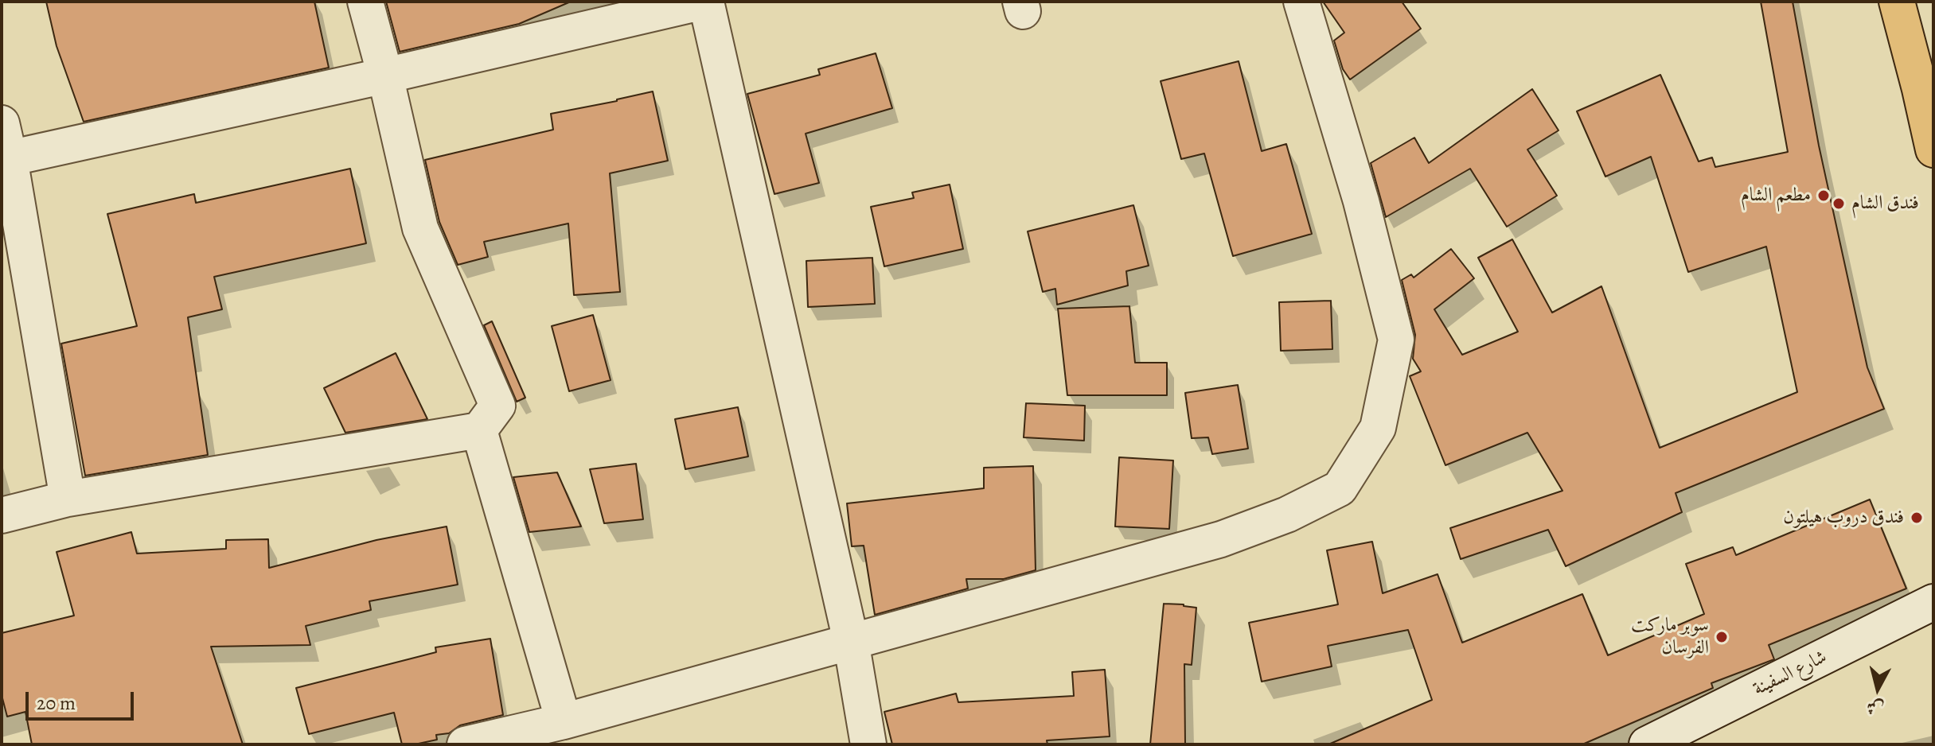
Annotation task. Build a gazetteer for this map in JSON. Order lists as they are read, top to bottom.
{
  "streets": {
    "street": ["شارع السفينة"]
  },
  "places": [
    "مطعم الشام",
    "فندق الشام",
    "فندق دروب هيلتون",
    "سوبر ماركت الفرسان"
  ],
  "scale_bar": "20 m",
  "north": "bottom"
}
